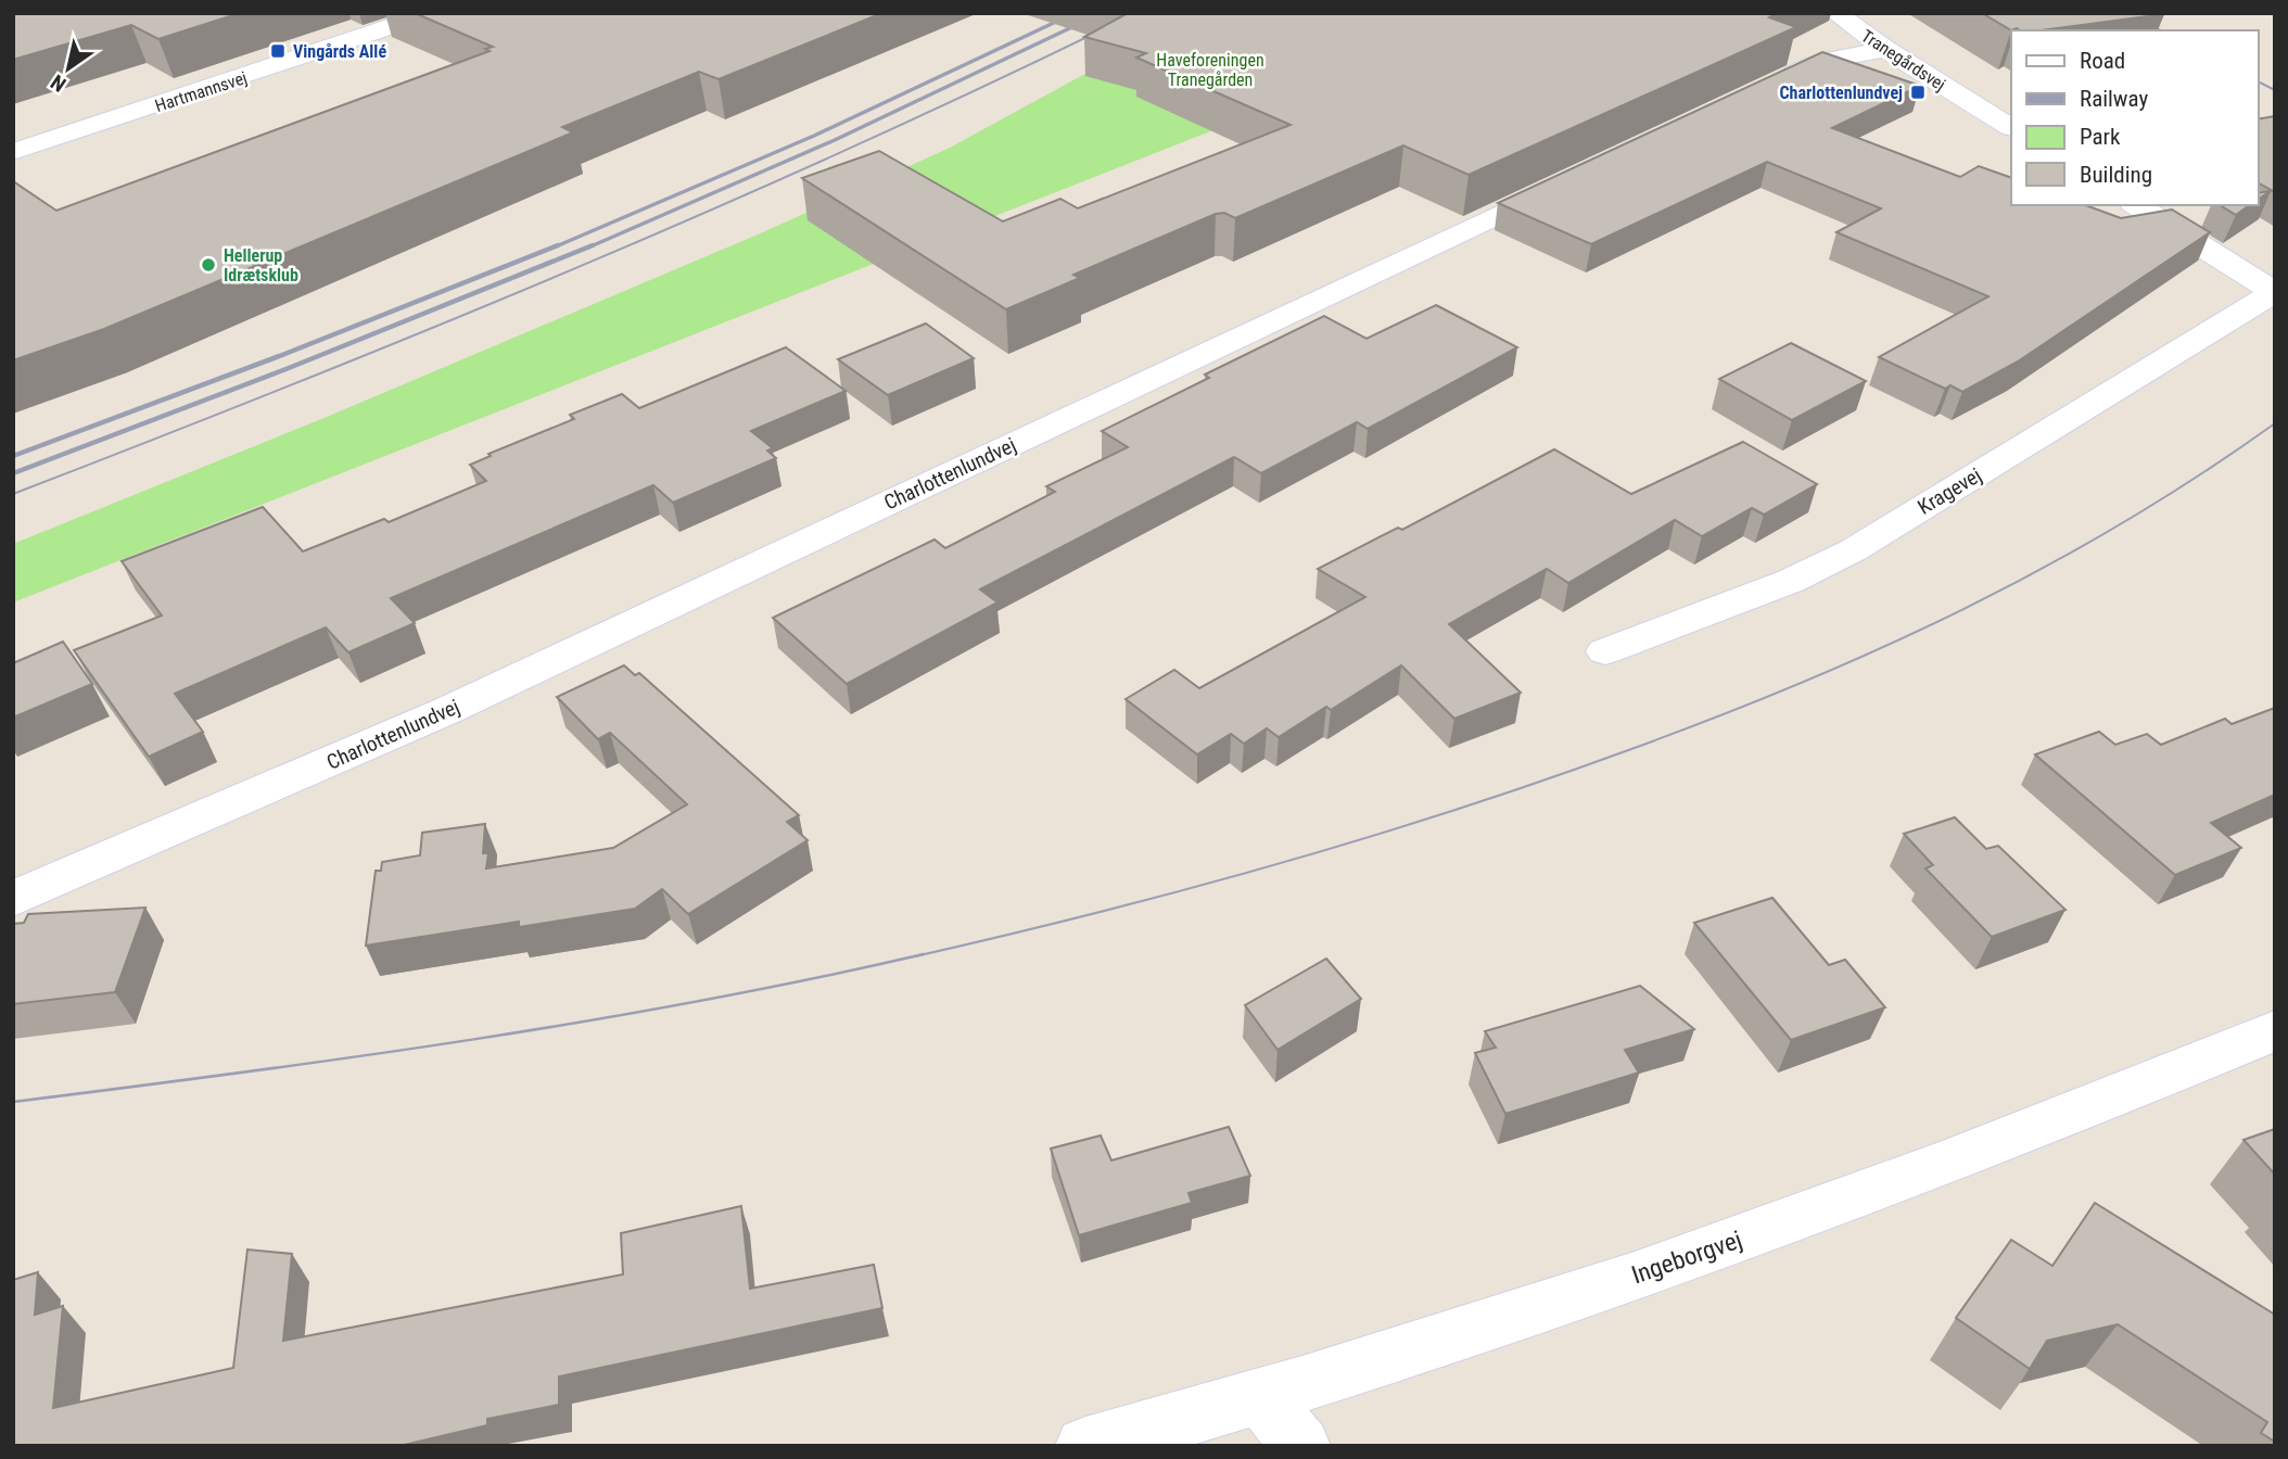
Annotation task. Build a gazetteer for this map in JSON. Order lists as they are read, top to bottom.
{
  "streets": {
    "street": [
      "Tranegårdsvej",
      "Hartmannsvej",
      "Charlottenlundvej",
      "Kragevej",
      "Ingeborgvej"
    ]
  },
  "parks": ["Haveforeningen Tranegården"],
  "places": {
    "transit": ["Vingårds Allé", "Charlottenlundvej"],
    "other": ["Hellerup Idrætsklub"]
  },
  "legend": [
    "Road",
    "Railway",
    "Park",
    "Building"
  ],
  "north": "bottom left"
}
